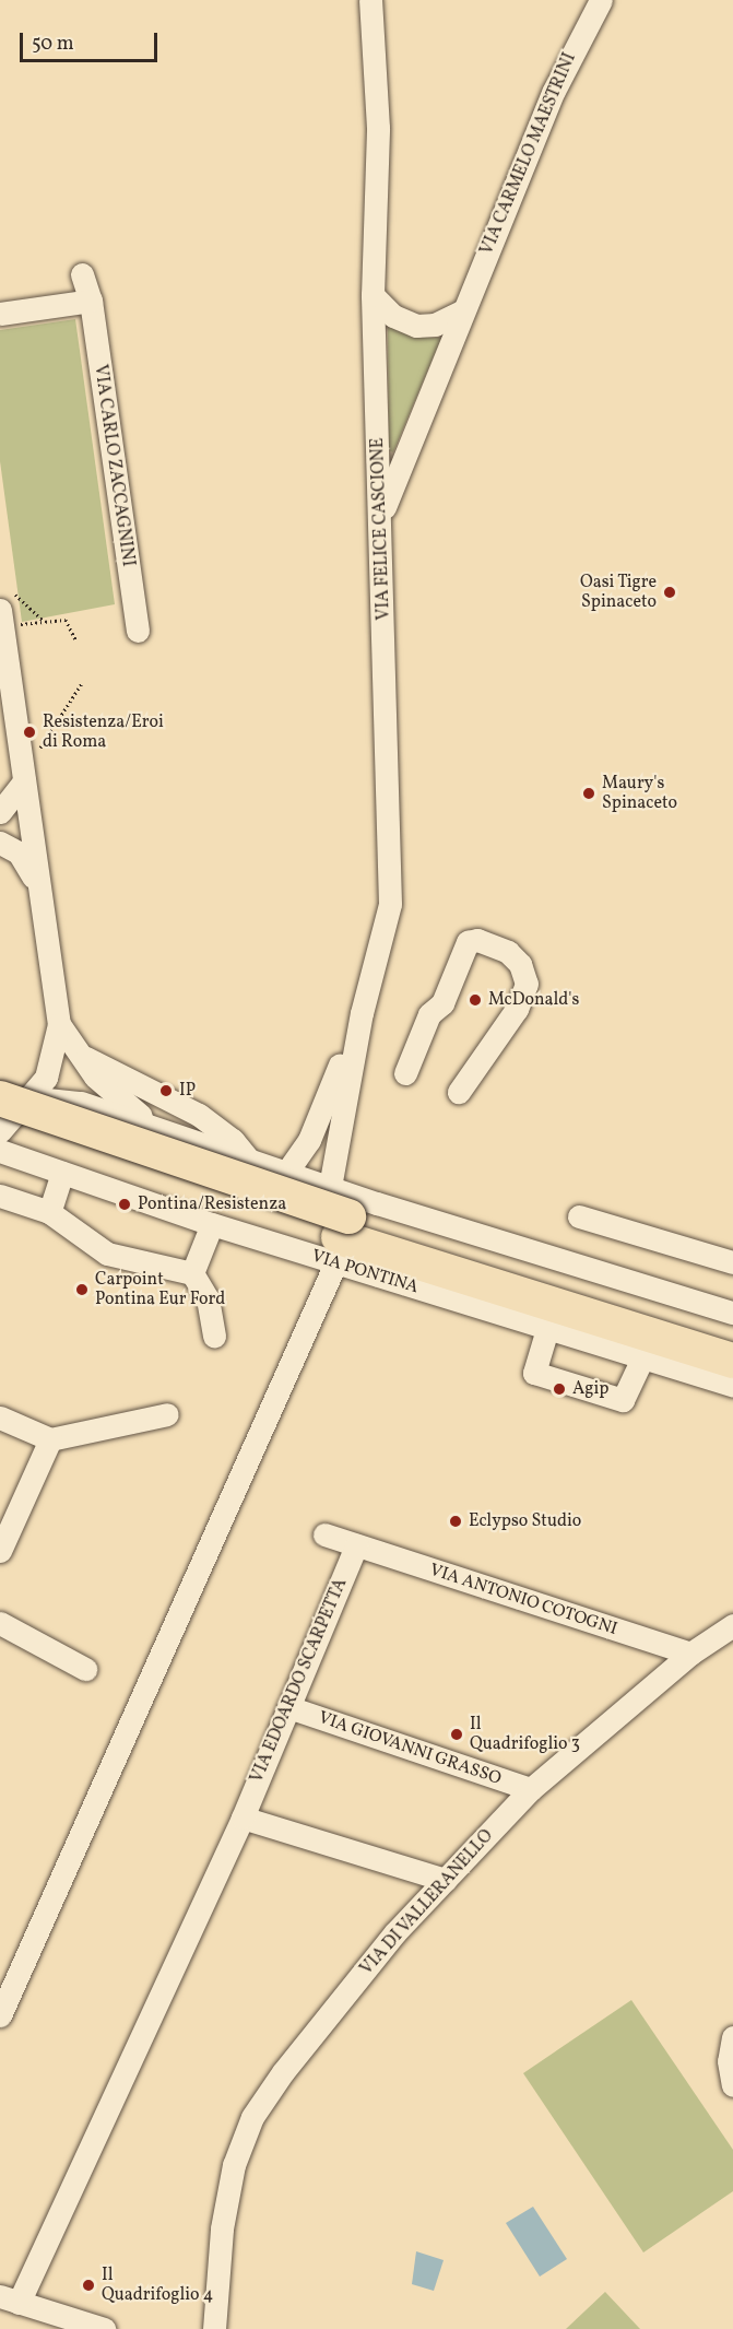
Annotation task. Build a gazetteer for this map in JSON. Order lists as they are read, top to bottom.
{
  "streets": {
    "highway": ["VIA PONTINA"],
    "street": [
      "VIA CARMELO MAESTRINI",
      "VIA CARLO ZACCAGNINI",
      "VIA FELICE CASCIONE",
      "VIA ANTONIO COTOGNI",
      "VIA EDOARDO SCARPETTA",
      "VIA GIOVANNI GRASSO",
      "VIA DI VALLERANELLO"
    ]
  },
  "crossings": [
    ["VIA CARMELO MAESTRINI", "VIA FELICE CASCIONE"],
    ["VIA ANTONIO COTOGNI", "VIA EDOARDO SCARPETTA"],
    ["VIA ANTONIO COTOGNI", "VIA DI VALLERANELLO"],
    ["VIA EDOARDO SCARPETTA", "VIA GIOVANNI GRASSO"],
    ["VIA GIOVANNI GRASSO", "VIA DI VALLERANELLO"]
  ],
  "places": [
    "Oasi Tigre Spinaceto",
    "Resistenza/Eroi di Roma",
    "Maury's Spinaceto",
    "McDonald's",
    "IP",
    "Pontina/Resistenza",
    "Carpoint Pontina Eur Ford",
    "Agip",
    "Eclypso Studio",
    "Il Quadrifoglio 3",
    "Il Quadrifoglio 4"
  ],
  "scale_bar": "50 m"
}
